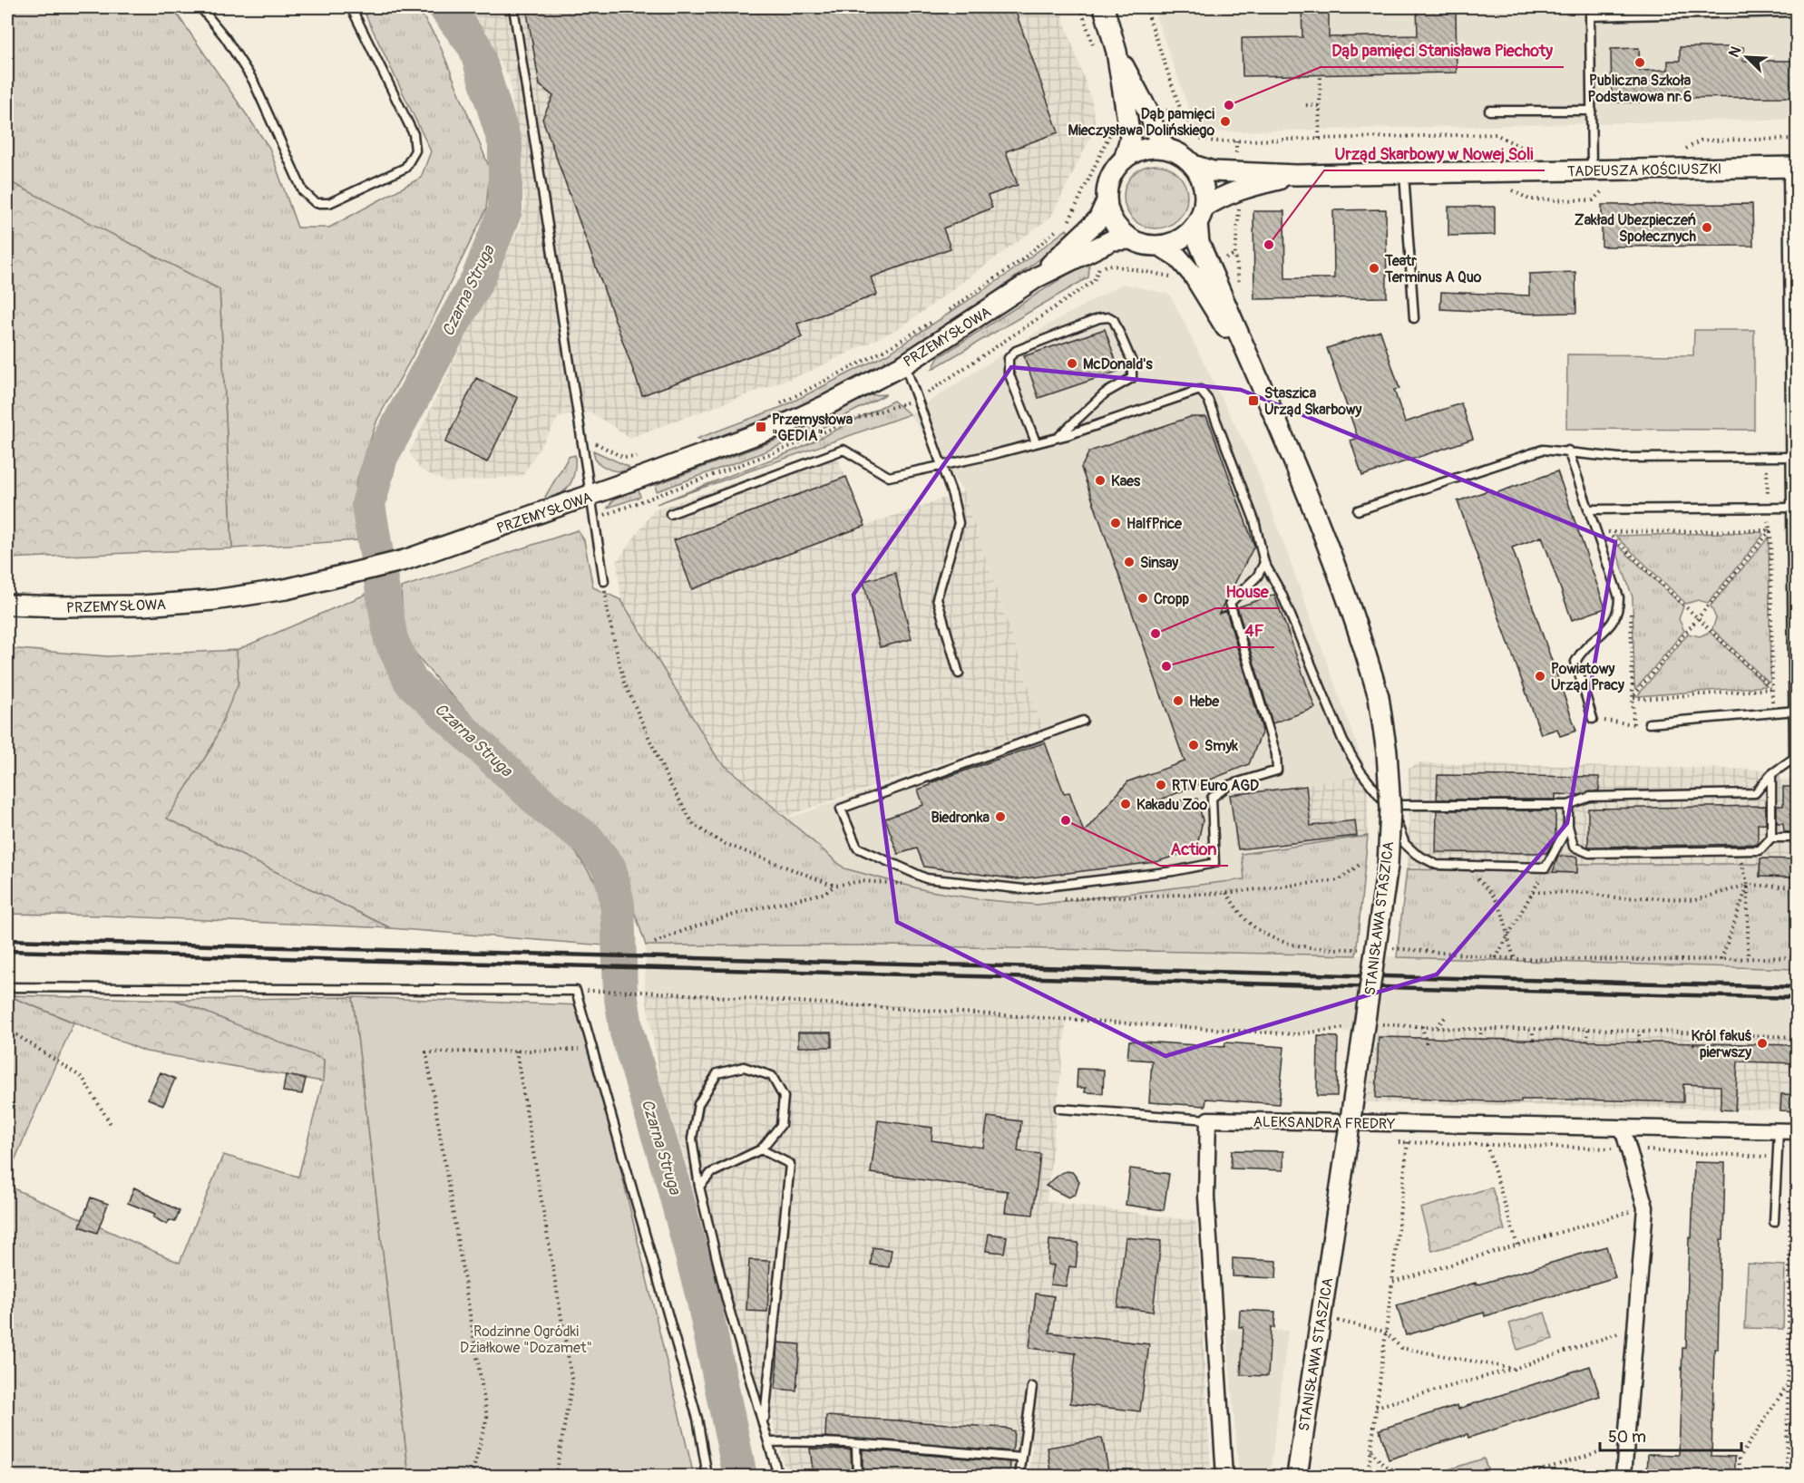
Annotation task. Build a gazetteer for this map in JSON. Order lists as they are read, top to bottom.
{
  "streets": {
    "street": [
      "TADEUSZA KOŚCIUSZKI",
      "PRZEMYSŁOWA",
      "STANISŁAWA STASZICA",
      "ALEKSANDRA FREDRY"
    ]
  },
  "crossings": [
    ["TADEUSZA KOŚCIUSZKI", "PRZEMYSŁOWA"],
    ["TADEUSZA KOŚCIUSZKI", "STANISŁAWA STASZICA"],
    ["PRZEMYSŁOWA", "STANISŁAWA STASZICA"]
  ],
  "water": ["Czarna Struga"],
  "parks": ["Rodzinne Ogródki Działkowe \"Dozamet\""],
  "places": {
    "other": [
      "Publiczna Szkoła Podstawowa nr 6",
      "Dąb pamięci Stanisława Piechoty",
      "Dąb pamięci Mieczysława Dolińskiego",
      "Zakład Ubezpieczeń Społecznych",
      "Urząd Skarbowy w Nowej Soli",
      "Teatr Terminus A Quo",
      "McDonald's",
      "Kaes",
      "HalfPrice",
      "Sinsay",
      "Cropp",
      "House",
      "4F",
      "Powiatowy Urząd Pracy",
      "Hebe",
      "Smyk",
      "RTV Euro AGD",
      "Kakadu Zoo",
      "Biedronka",
      "Action",
      "Król fakuś pierwszy"
    ],
    "transit": ["Staszica Urząd Skarbowy", "Przemysłowa \"GEDIA\""]
  },
  "scale_bar": "50 m",
  "north": "top left"
}
